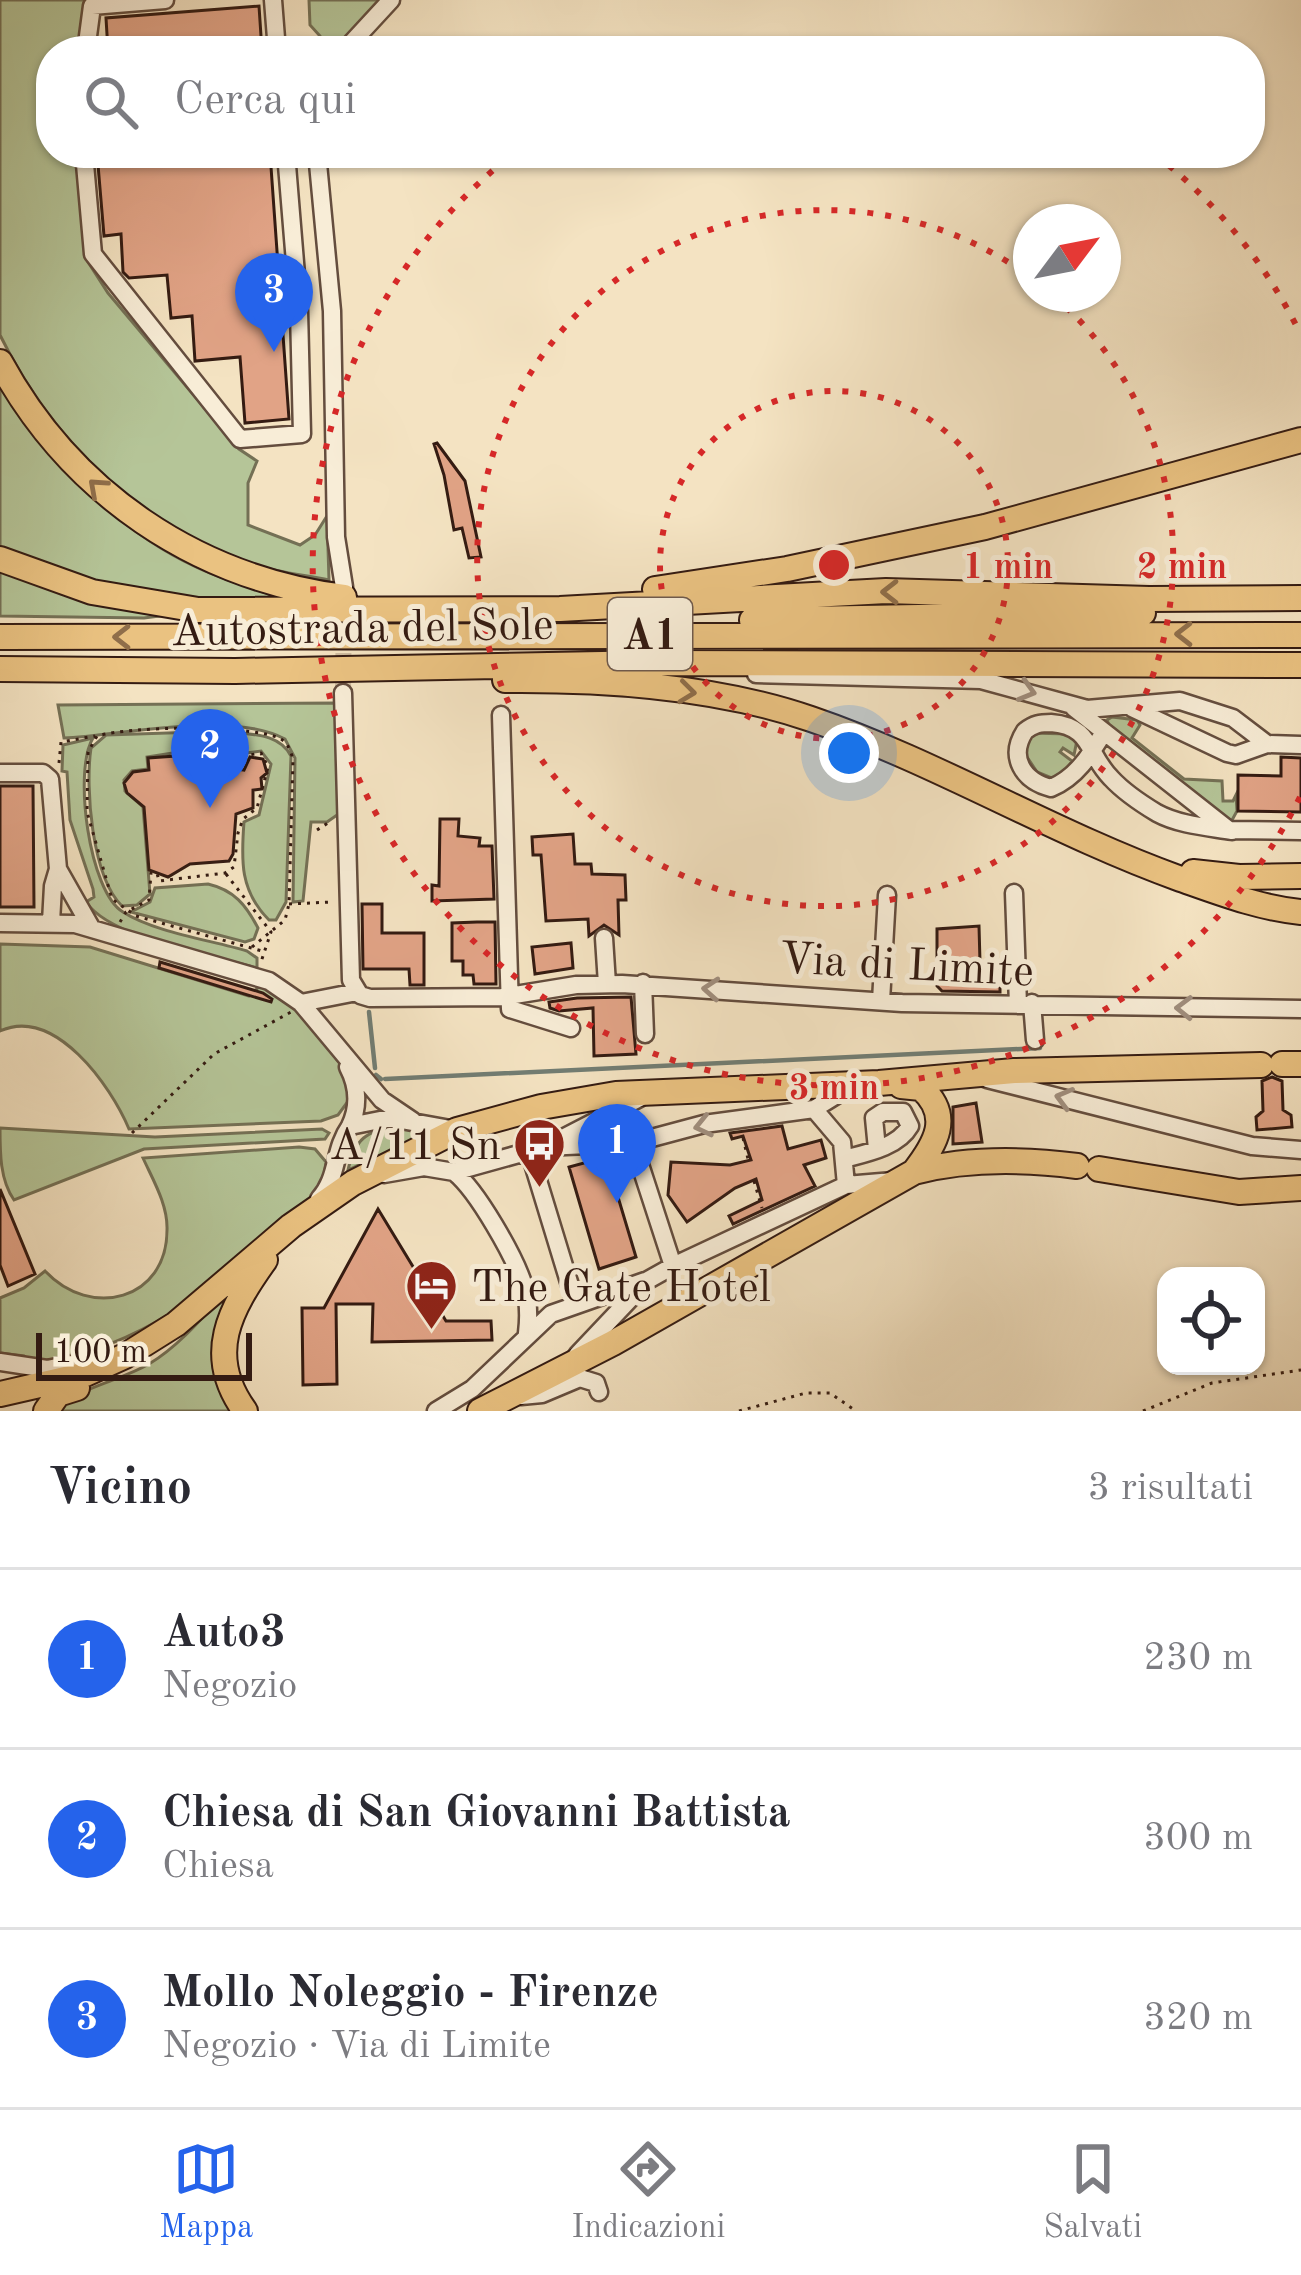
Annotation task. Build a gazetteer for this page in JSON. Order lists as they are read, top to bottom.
{
  "streets": {
    "highway": ["Autostrada del Sole", "A1"],
    "street": ["Via di Limite"]
  },
  "places": {
    "bus stop": ["A/11 Sn"],
    "hotel": ["The Gate Hotel"]
  },
  "scale_bar": "100 m",
  "north": "top right",
  "page": {
    "search": "Cerca qui",
    "pins": ["3", "2", "1"],
    "scale": "100 m",
    "heading": ["Vicino", "3 risultati"],
    "list": [
      {
        "mark": "1",
        "name": "Auto3",
        "note": "Negozio",
        "value": "230 m"
      },
      {
        "mark": "2",
        "name": "Chiesa di San Giovanni Battista",
        "note": "Chiesa",
        "value": "300 m"
      },
      {
        "mark": "3",
        "name": "Mollo Noleggio - Firenze",
        "note": "Negozio · Via di Limite",
        "value": "320 m"
      }
    ],
    "nav": ["Mappa", "Indicazioni", "Salvati"]
  },
  "rings": ["1 min", "2 min", "3 min"]
}
